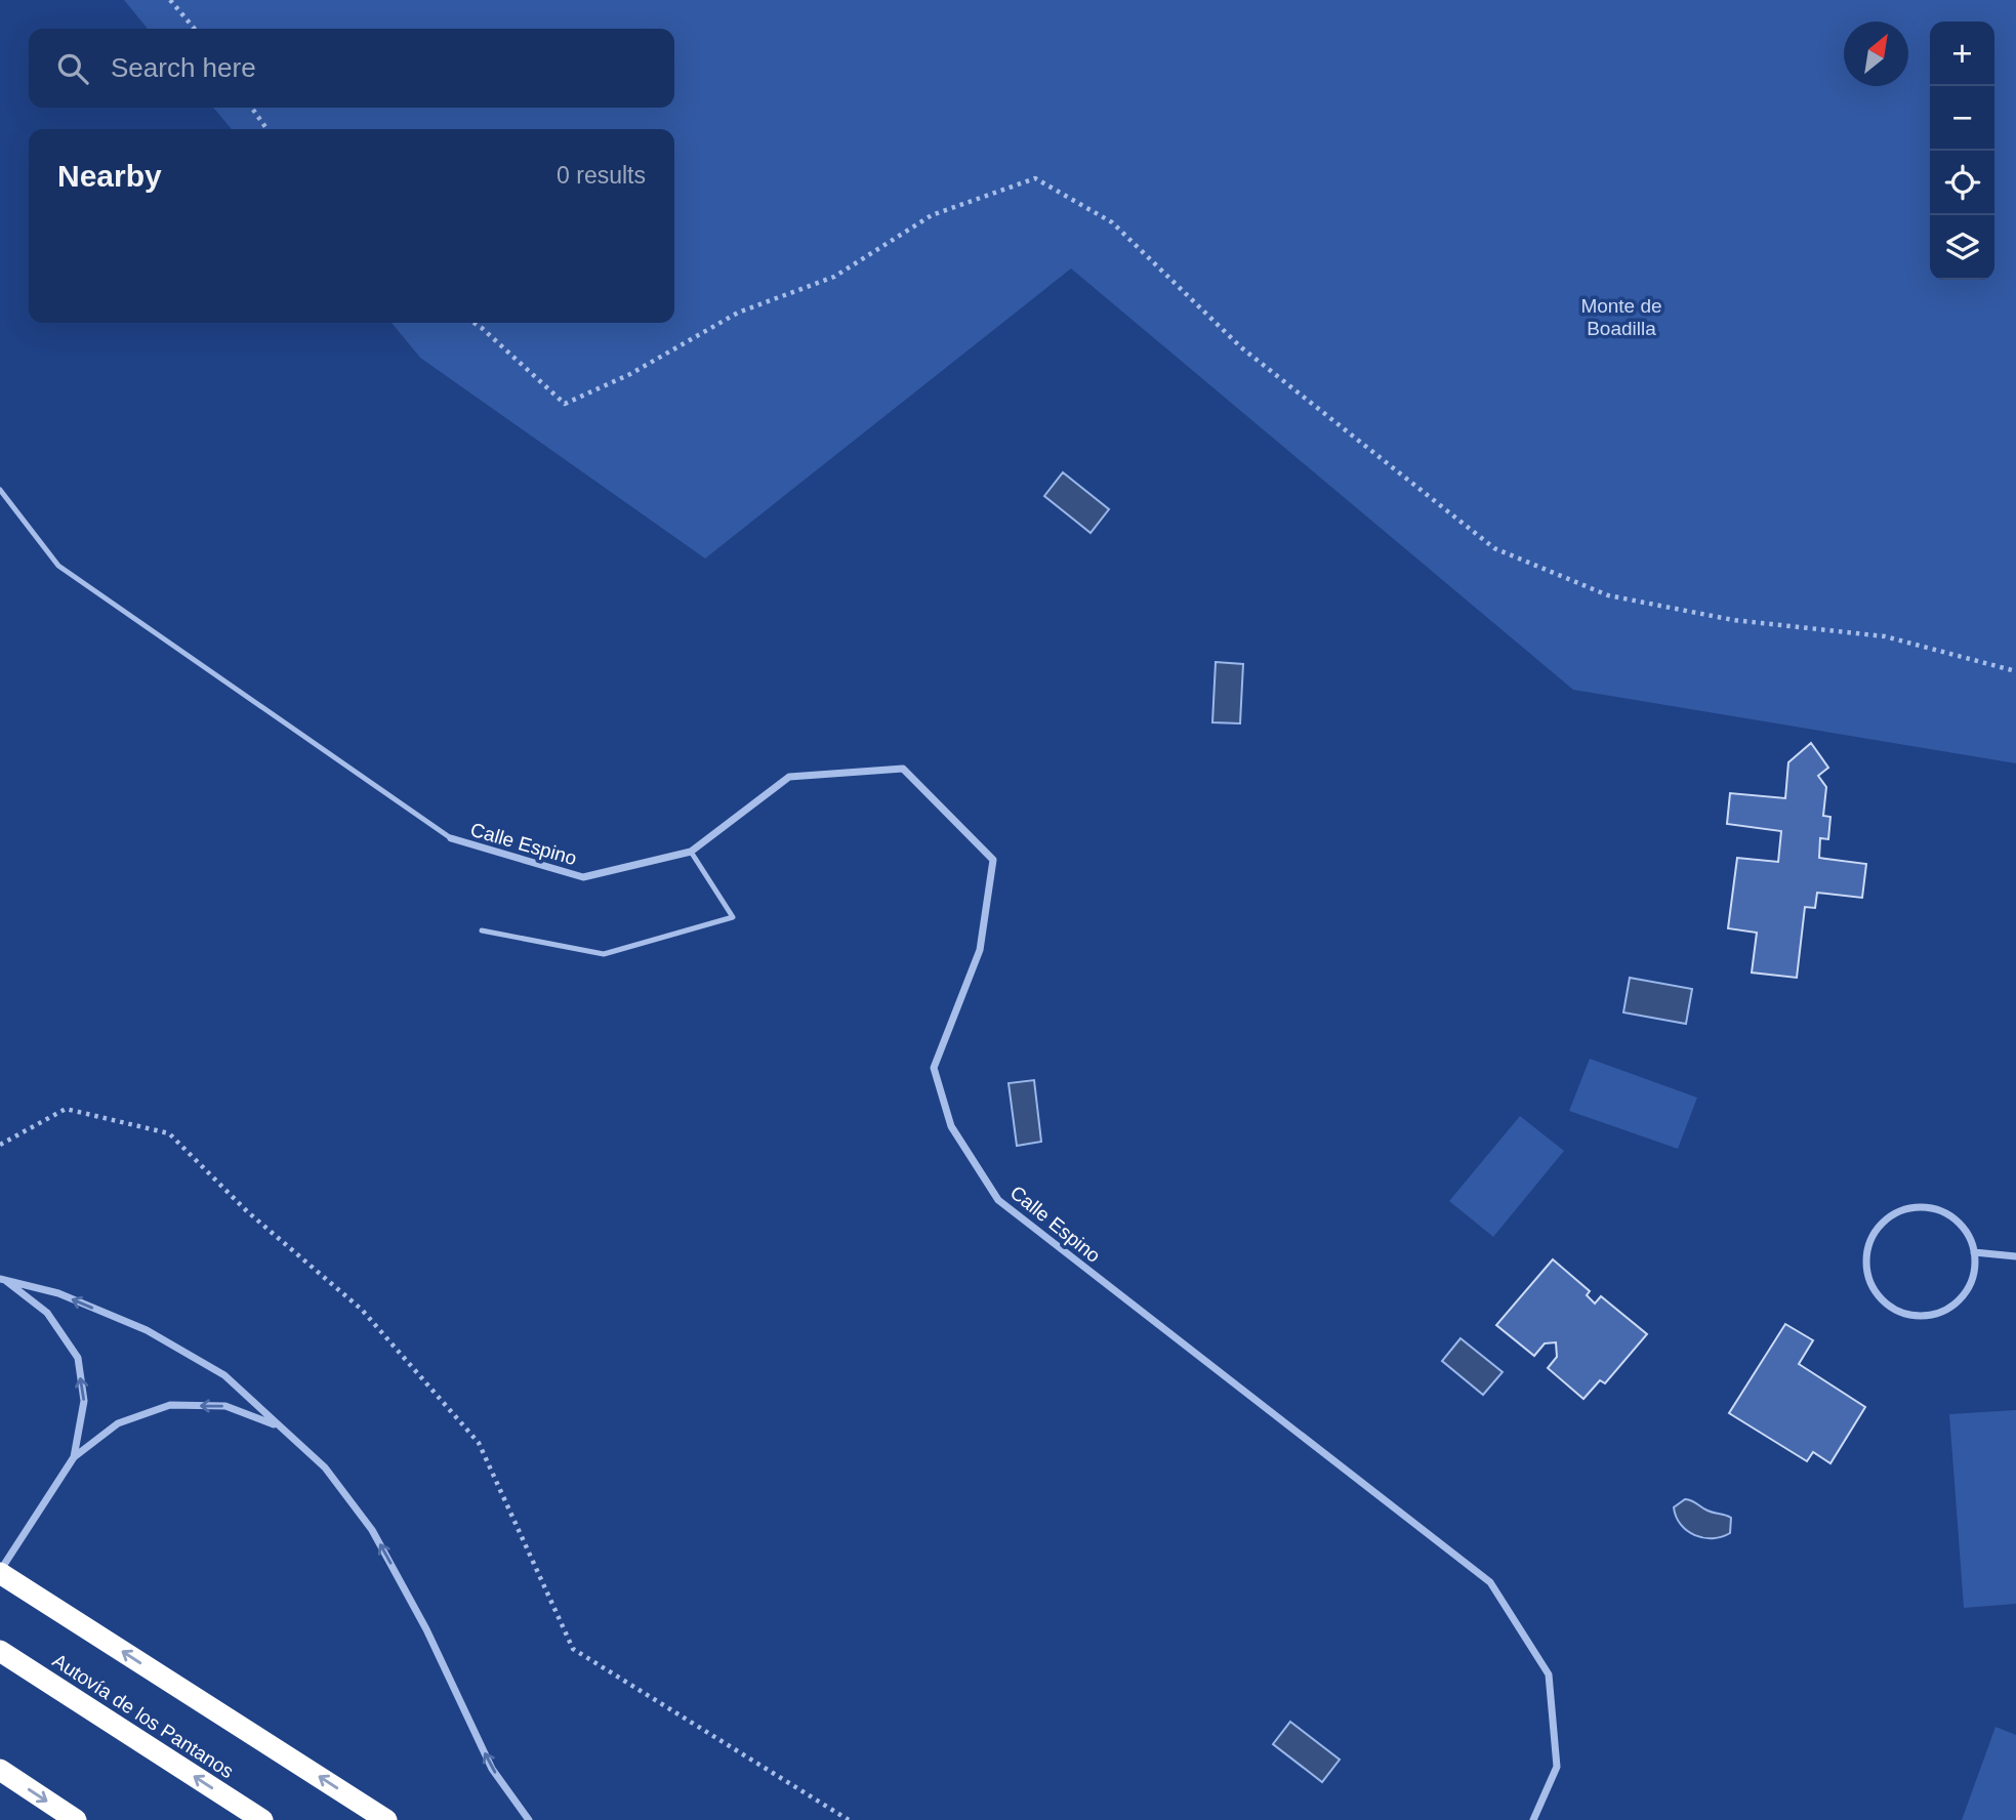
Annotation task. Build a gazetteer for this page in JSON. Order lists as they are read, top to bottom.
{
  "streets": {
    "highway": ["Autovía de los Pantanos"],
    "street": ["Calle Espino"]
  },
  "parks": ["Monte de Boadilla"],
  "north": "top right",
  "page": {
    "map_buttons": ["+", "−"],
    "search": "Search here",
    "heading": ["Nearby", "0 results"]
  }
}
